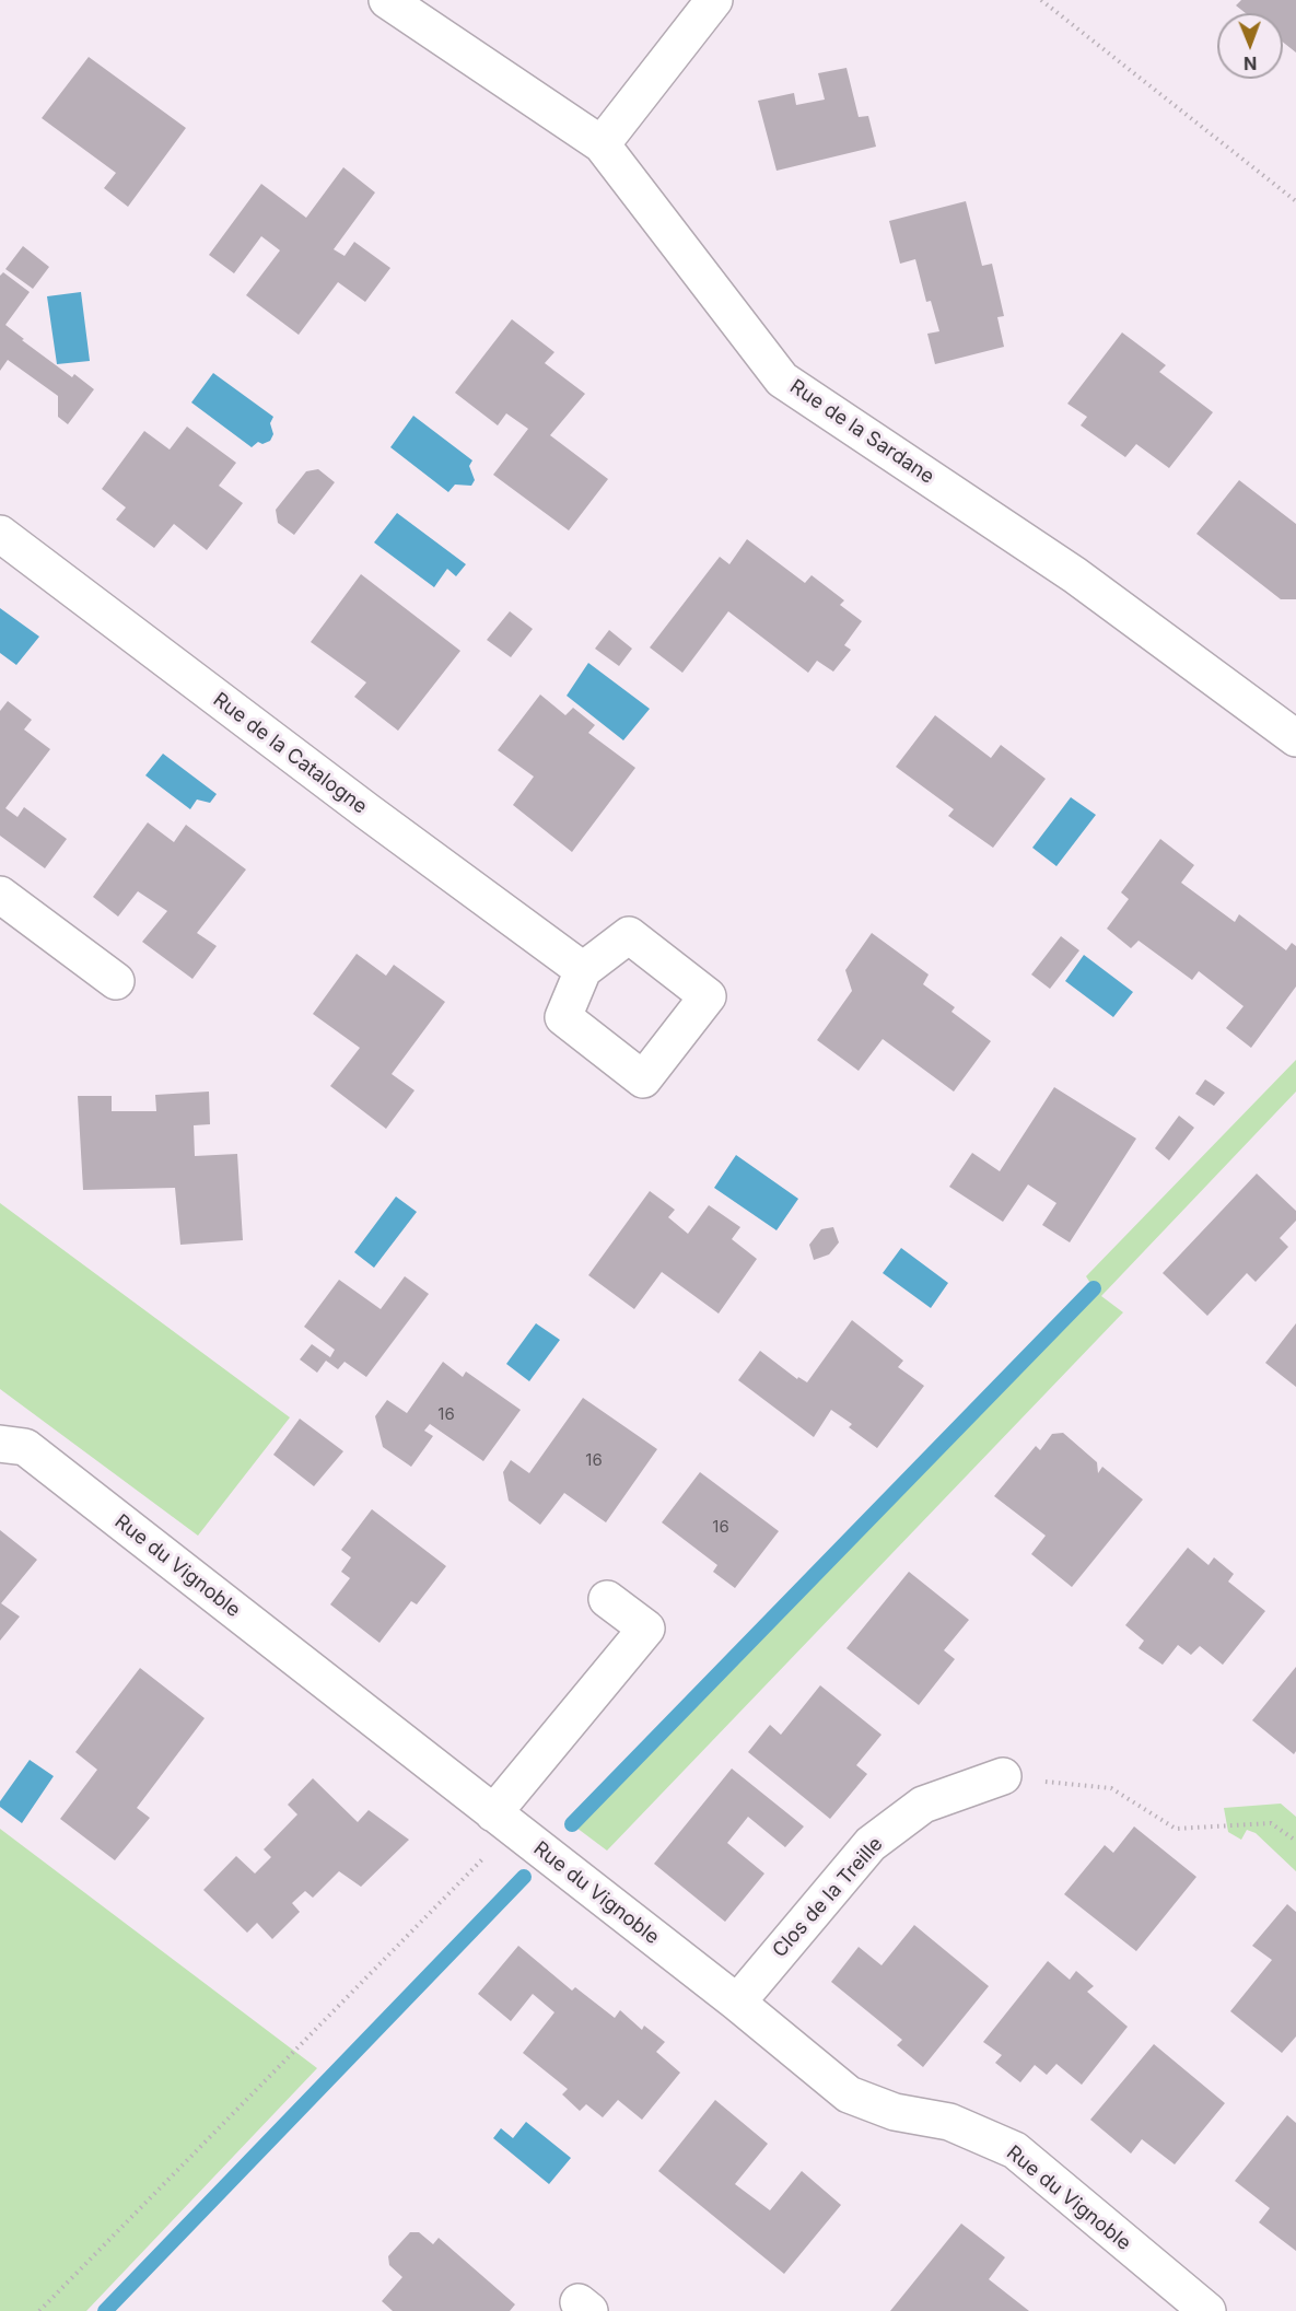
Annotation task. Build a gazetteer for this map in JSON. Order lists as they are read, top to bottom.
{
  "streets": {
    "street": [
      "Rue de la Sardane",
      "Rue de la Catalogne",
      "Rue du Vignoble",
      "Clos de la Treille"
    ]
  },
  "crossings": [
    ["Rue du Vignoble", "Clos de la Treille"]
  ],
  "house_numbers": ["16", "16", "16"],
  "north": "bottom"
}
